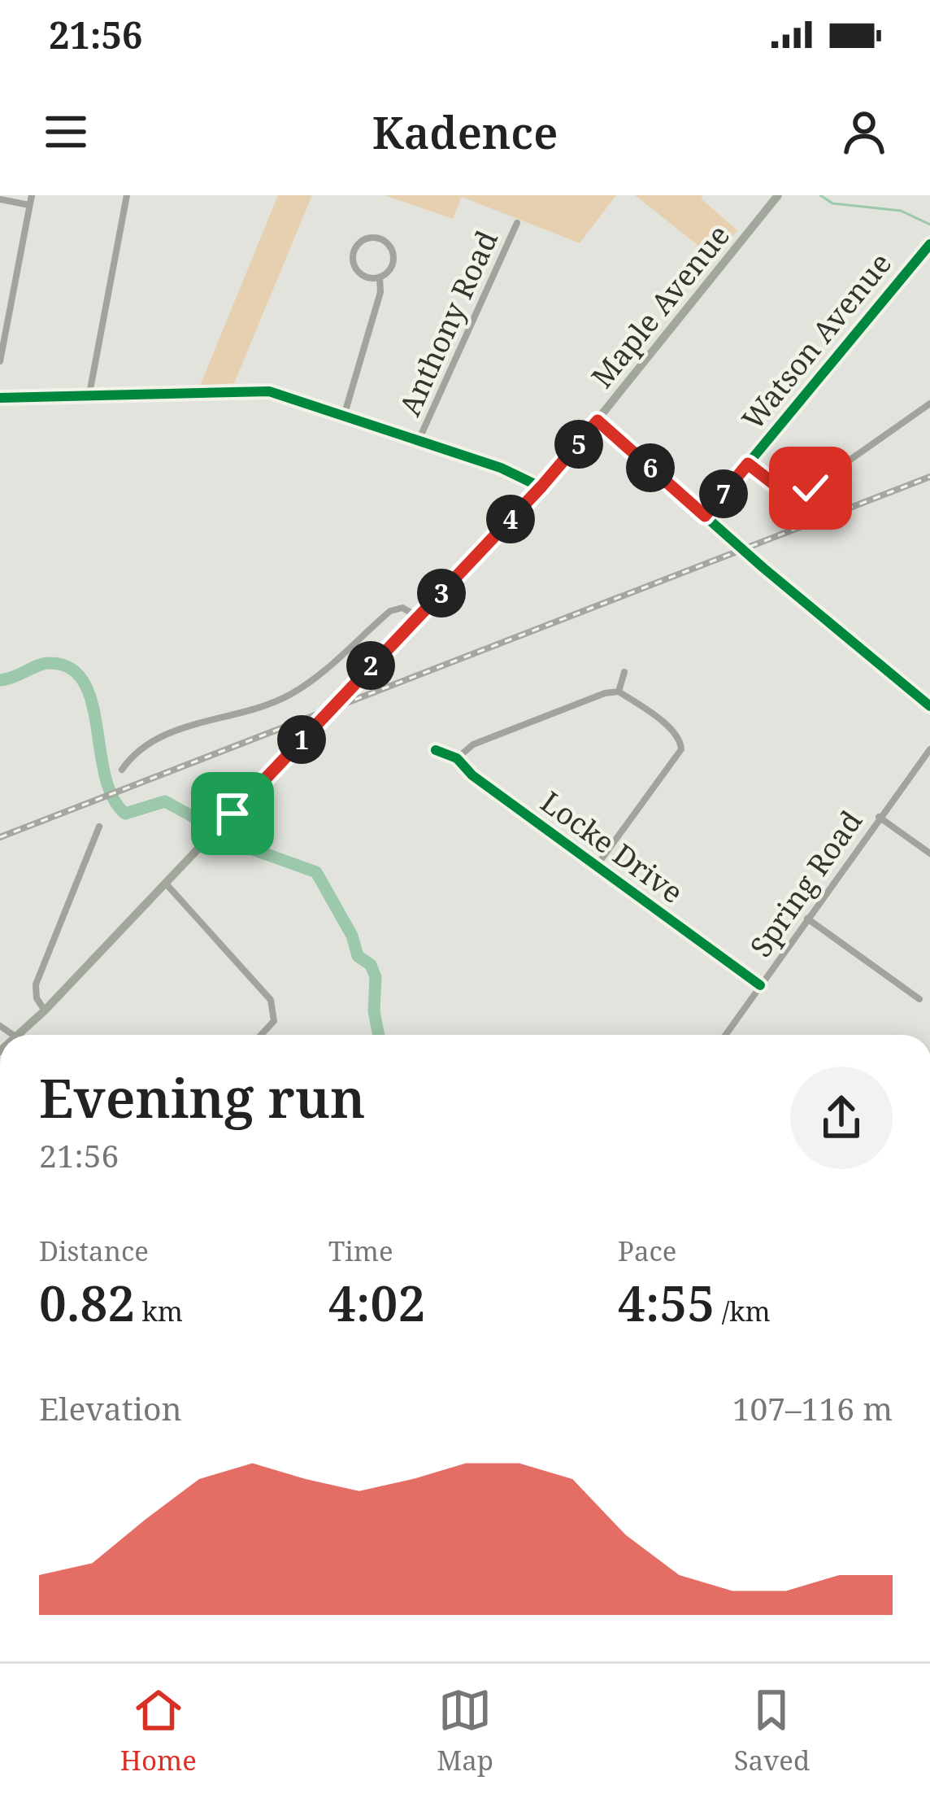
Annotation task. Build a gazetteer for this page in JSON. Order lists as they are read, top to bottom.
{
  "streets": {
    "main road": ["Maple Avenue"],
    "street": [
      "Anthony Road",
      "Watson Avenue",
      "Locke Drive",
      "Spring Road"
    ]
  },
  "crossings": [
    ["Locke Drive", "Spring Road"]
  ],
  "page": {
    "status": "21:56",
    "header": "Kadence",
    "pins": [
      "5",
      "6",
      "7",
      "4",
      "3",
      "2",
      "1"
    ],
    "heading": ["Evening run", "21:56"],
    "stats": [
      ["Distance", "0.82 km"],
      ["Time", "4:02"],
      ["Pace", "4:55 /km"]
    ],
    "chart": ["Elevation", "107–116 m"],
    "tabs": ["Home", "Map", "Saved"]
  }
}
